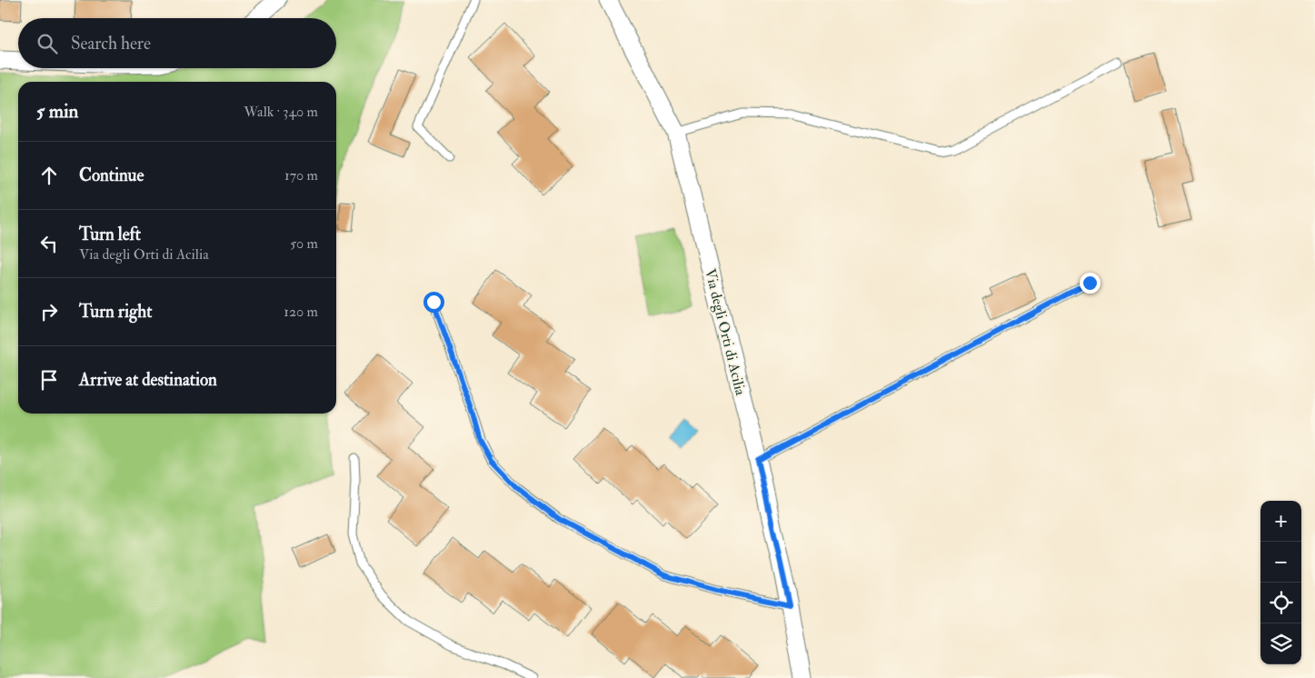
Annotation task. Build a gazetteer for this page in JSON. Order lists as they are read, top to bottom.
{
  "streets": {
    "street": ["Via degli Orti di Acilia"]
  },
  "page": {
    "search": "Search here",
    "heading": ["5 min", "Walk · 340 m"],
    "list": [
      ["Continue", "170 m"],
      ["Turn left", "Via degli Orti di Acilia", "50 m"],
      ["Turn right", "120 m"],
      "Arrive at destination"
    ],
    "map_buttons": ["+", "−"]
  }
}
